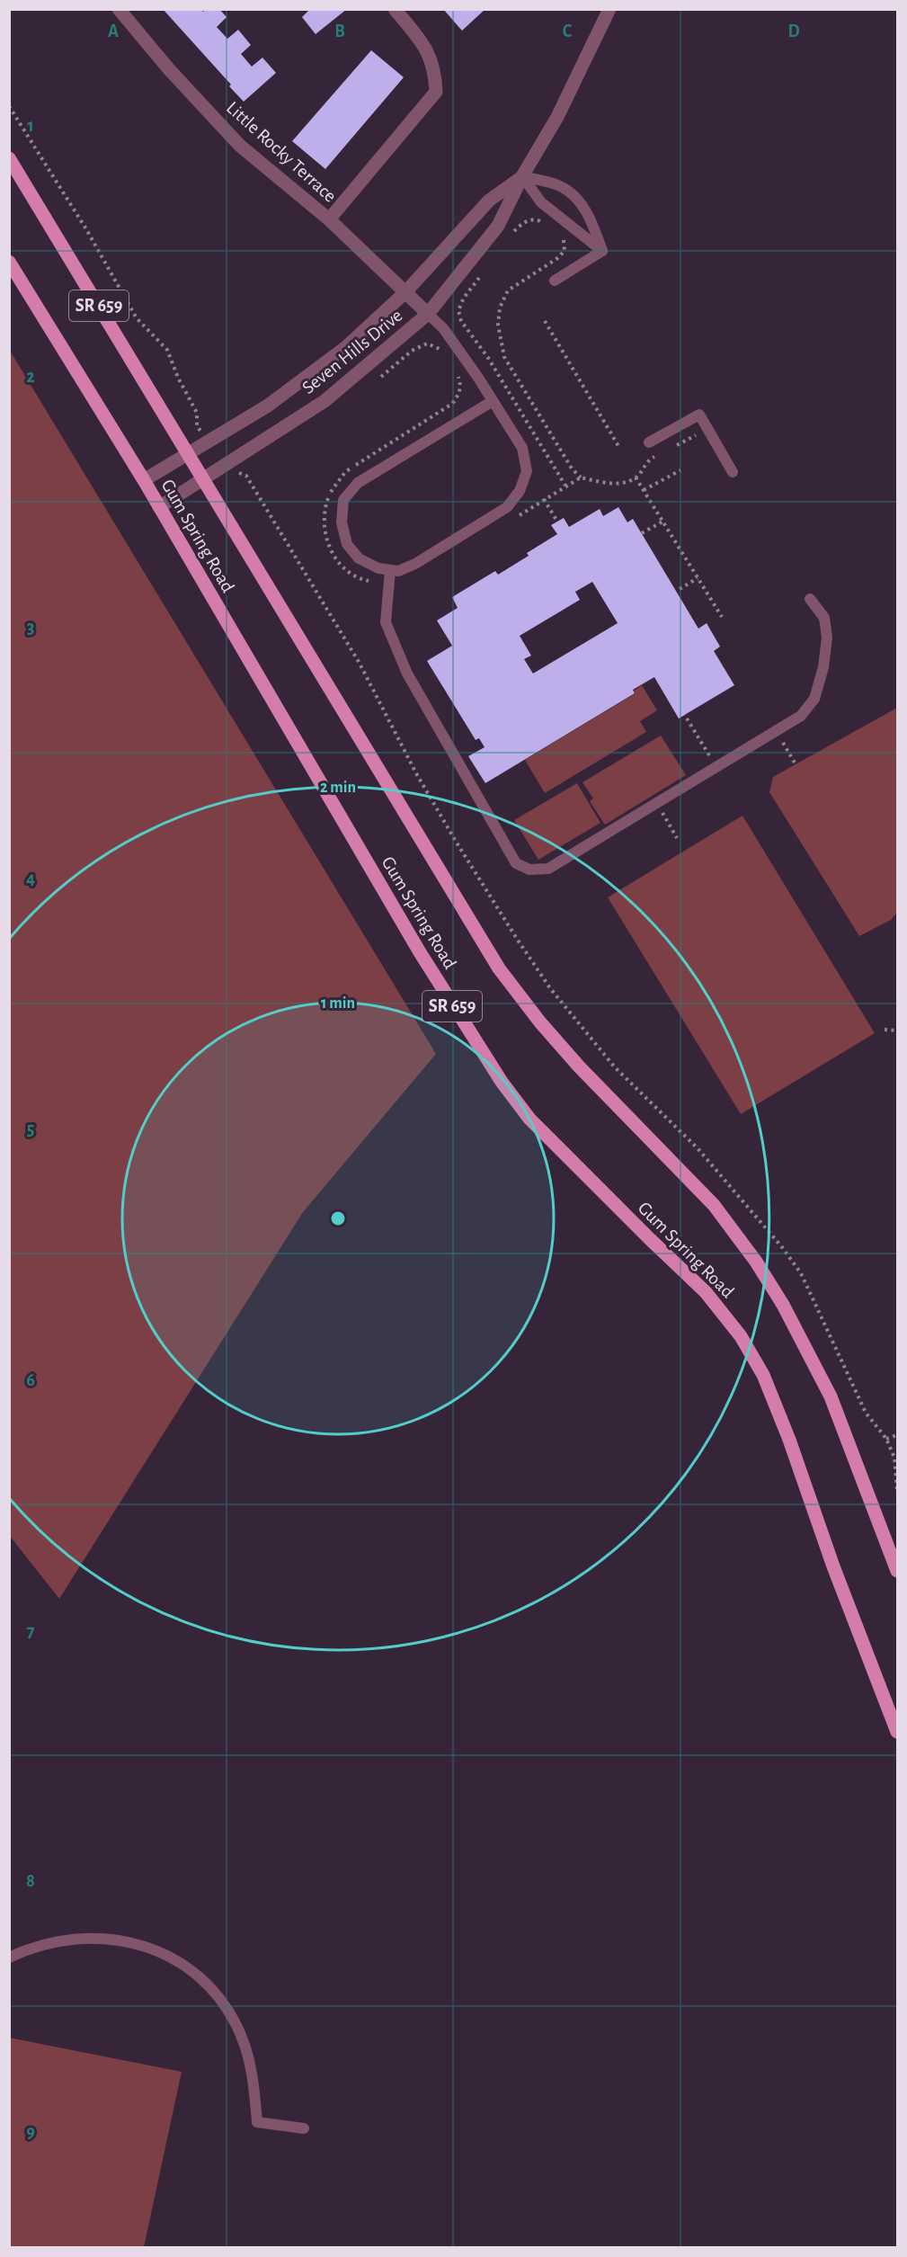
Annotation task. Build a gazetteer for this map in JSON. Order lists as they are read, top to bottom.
{
  "streets": {
    "main road": ["SR 659", "Gum Spring Road"],
    "street": ["Little Rocky Terrace", "Seven Hills Drive"]
  },
  "crossings": [
    ["Little Rocky Terrace", "Seven Hills Drive"],
    ["Seven Hills Drive", "Gum Spring Road"]
  ],
  "grid": {
    "columns": [
      "A",
      "B",
      "C",
      "D"
    ],
    "rows": [
      "1",
      "2",
      "3",
      "4",
      "5",
      "6",
      "7",
      "8",
      "9"
    ]
  },
  "rings": ["2 min", "1 min"]
}
